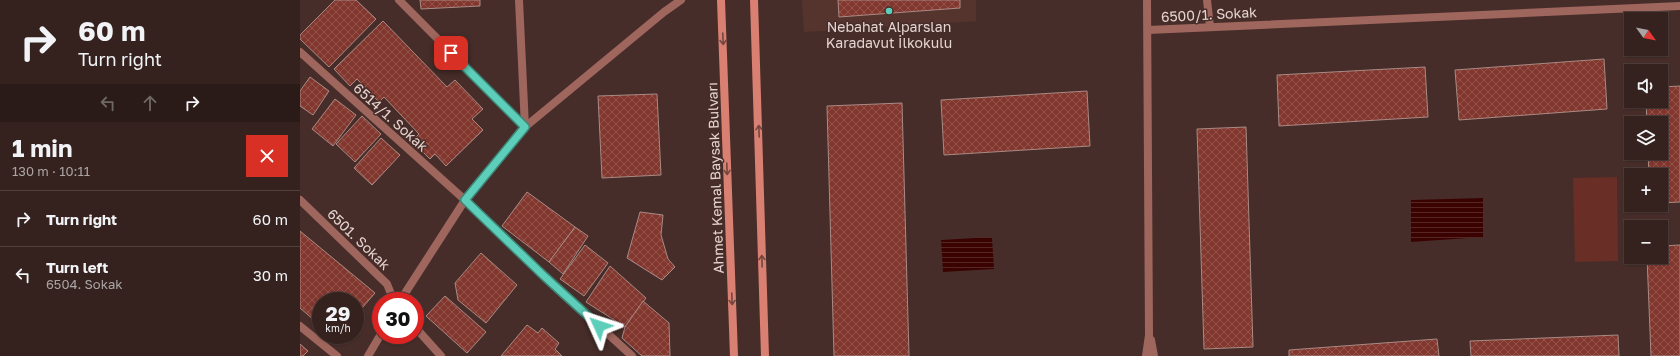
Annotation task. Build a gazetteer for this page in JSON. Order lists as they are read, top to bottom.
{
  "streets": {
    "street": [
      "6500/1. Sokak",
      "6514/1. Sokak",
      "Ahmet Kemal Baysak Bulvarı",
      "6501. Sokak"
    ]
  },
  "places": ["Nebahat Alparslan Karadavut İlkokulu"],
  "north": "bottom right",
  "page": {
    "turn": ["60 m", "Turn right"],
    "map_buttons": ["+", "−"],
    "heading": ["1 min", "130 m · 10:11"],
    "list": [
      {
        "name": "Turn right",
        "value": "60 m"
      },
      {
        "name": "Turn left",
        "note": "6504. Sokak",
        "value": "30 m"
      }
    ],
    "speed": "29 km/h",
    "limit": "30"
  }
}
